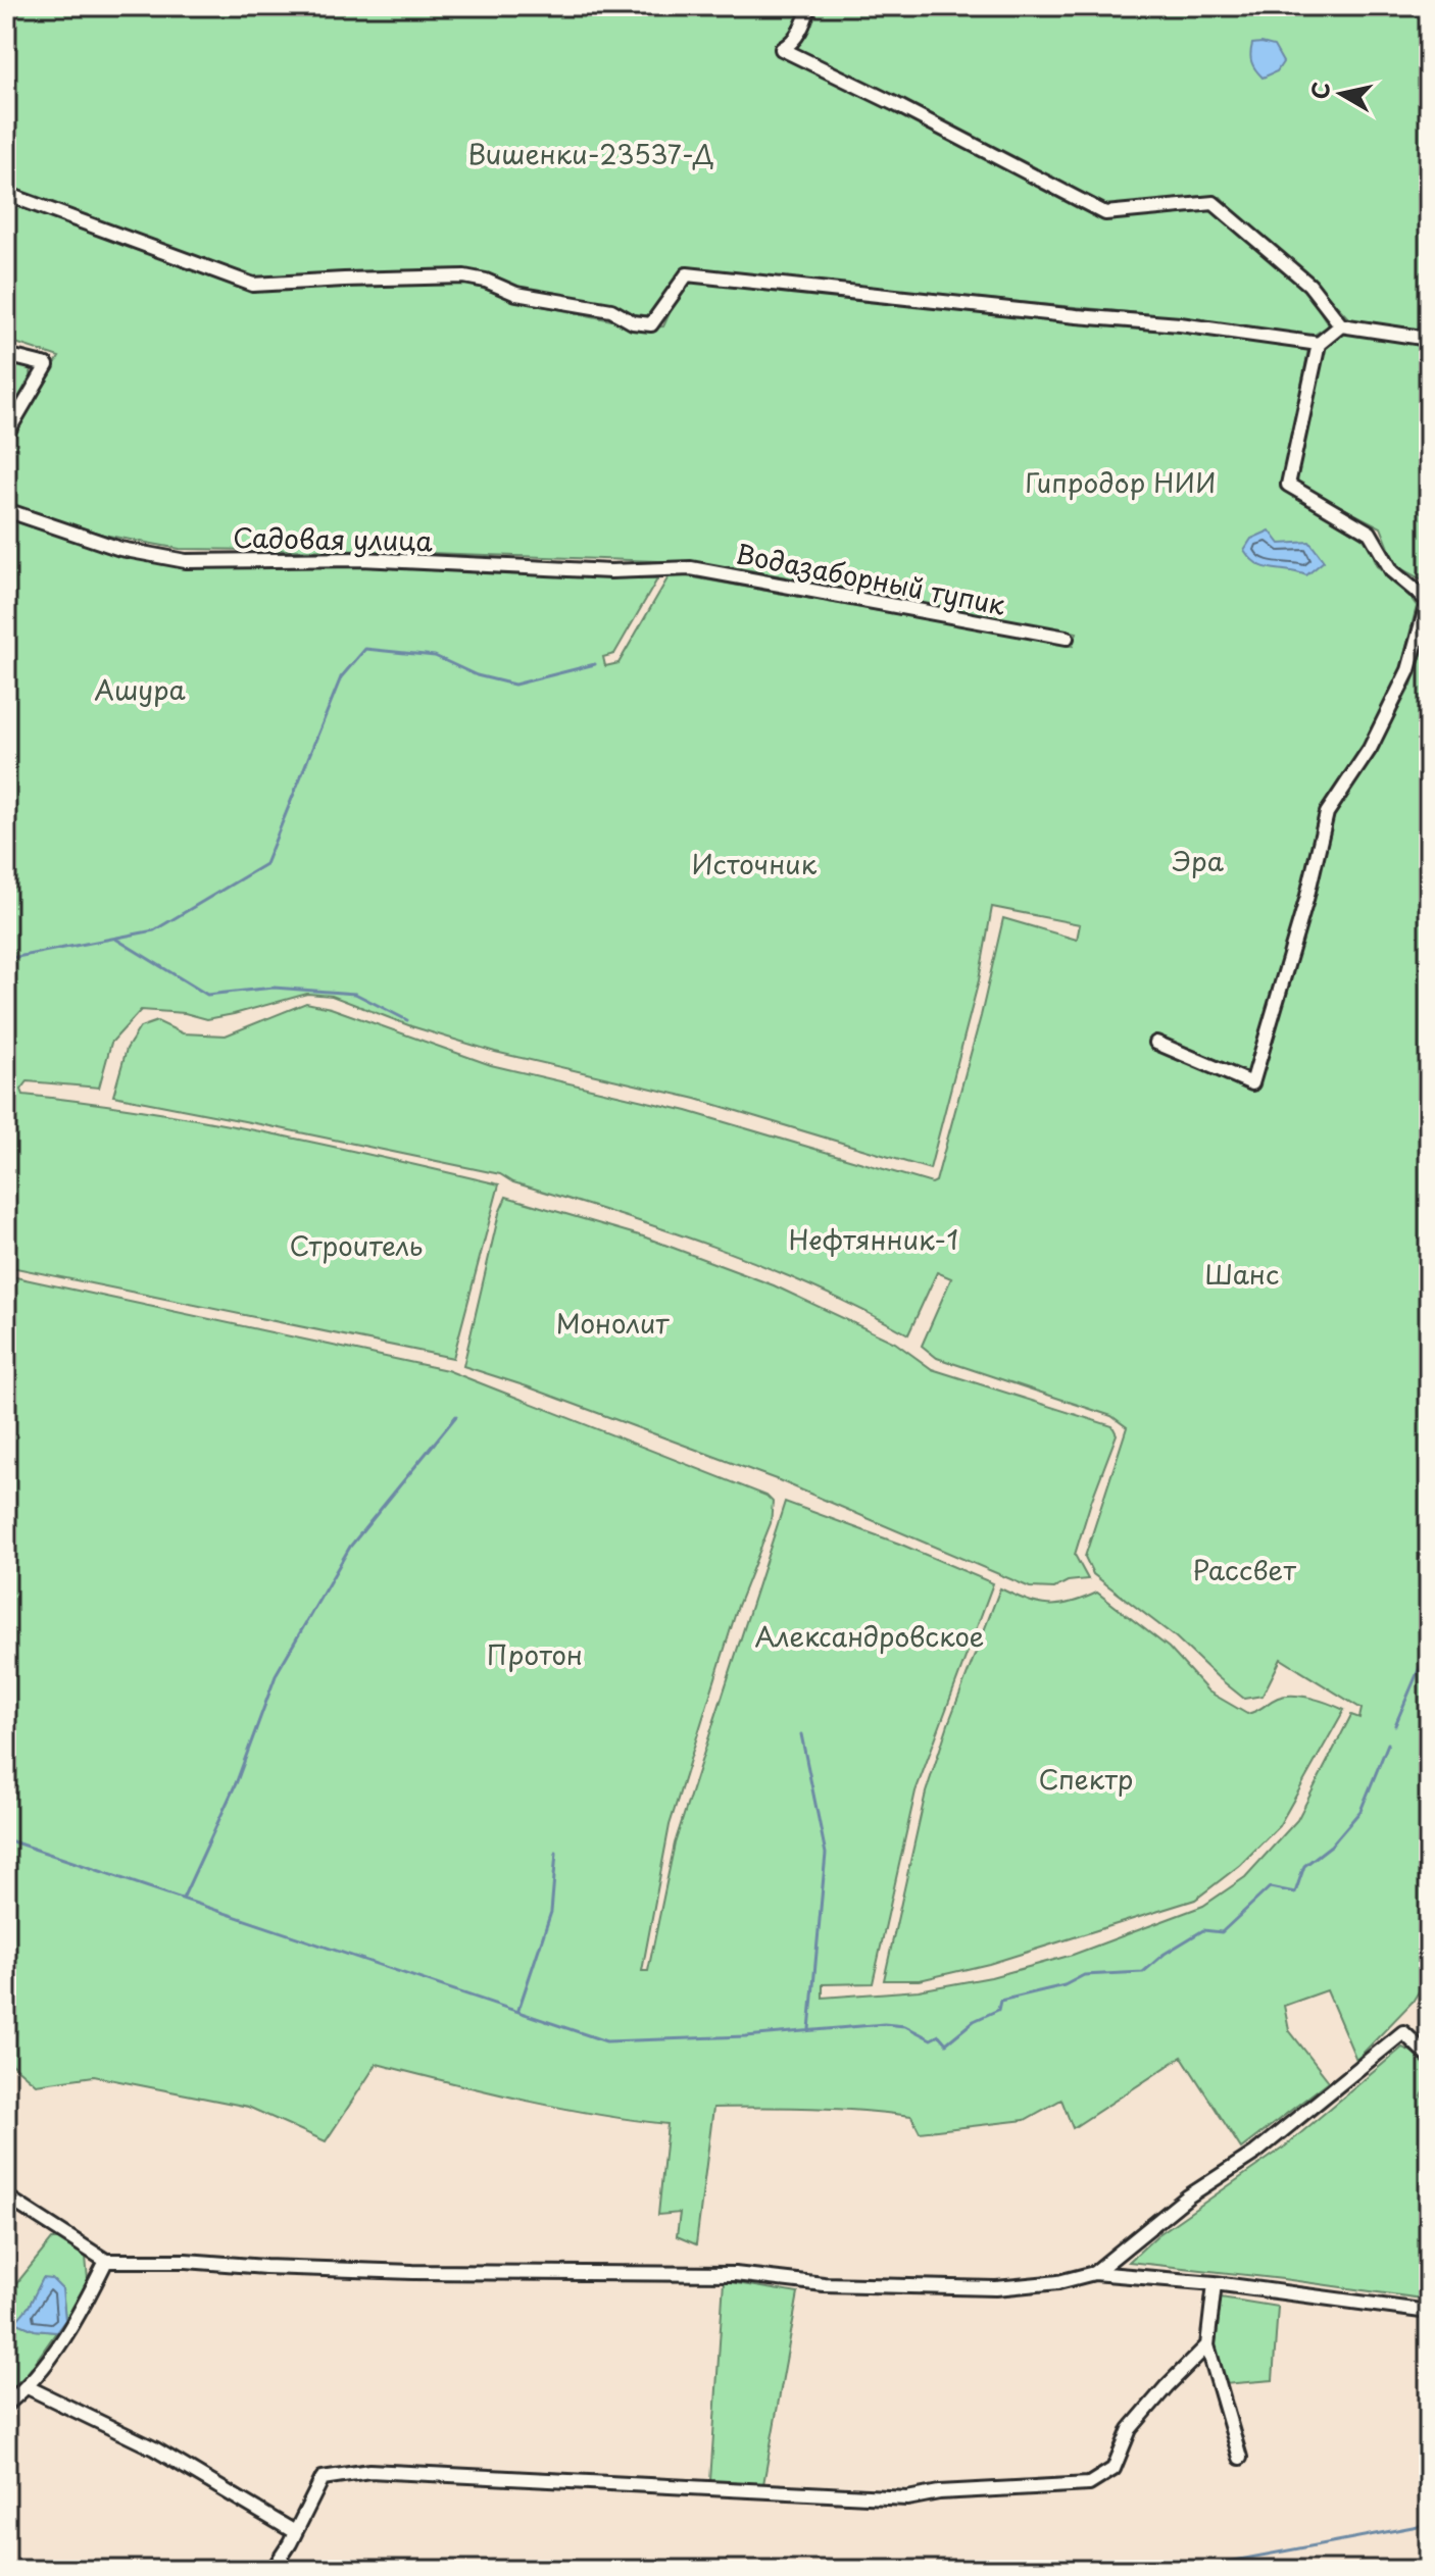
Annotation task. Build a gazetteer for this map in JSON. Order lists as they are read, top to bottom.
{
  "streets": {
    "street": ["Садовая улица", "Водазаборный тупик"]
  },
  "crossings": [
    ["Садовая улица", "Водазаборный тупик"]
  ],
  "parks": [
    "Вишенки-23537-Д",
    "Гипродор НИИ",
    "Ашура",
    "Эра",
    "Источник",
    "Нефтянник-1",
    "Строитель",
    "Шанс",
    "Монолит",
    "Рассвет",
    "Александровское",
    "Протон",
    "Спектр"
  ],
  "north": "left"
}
